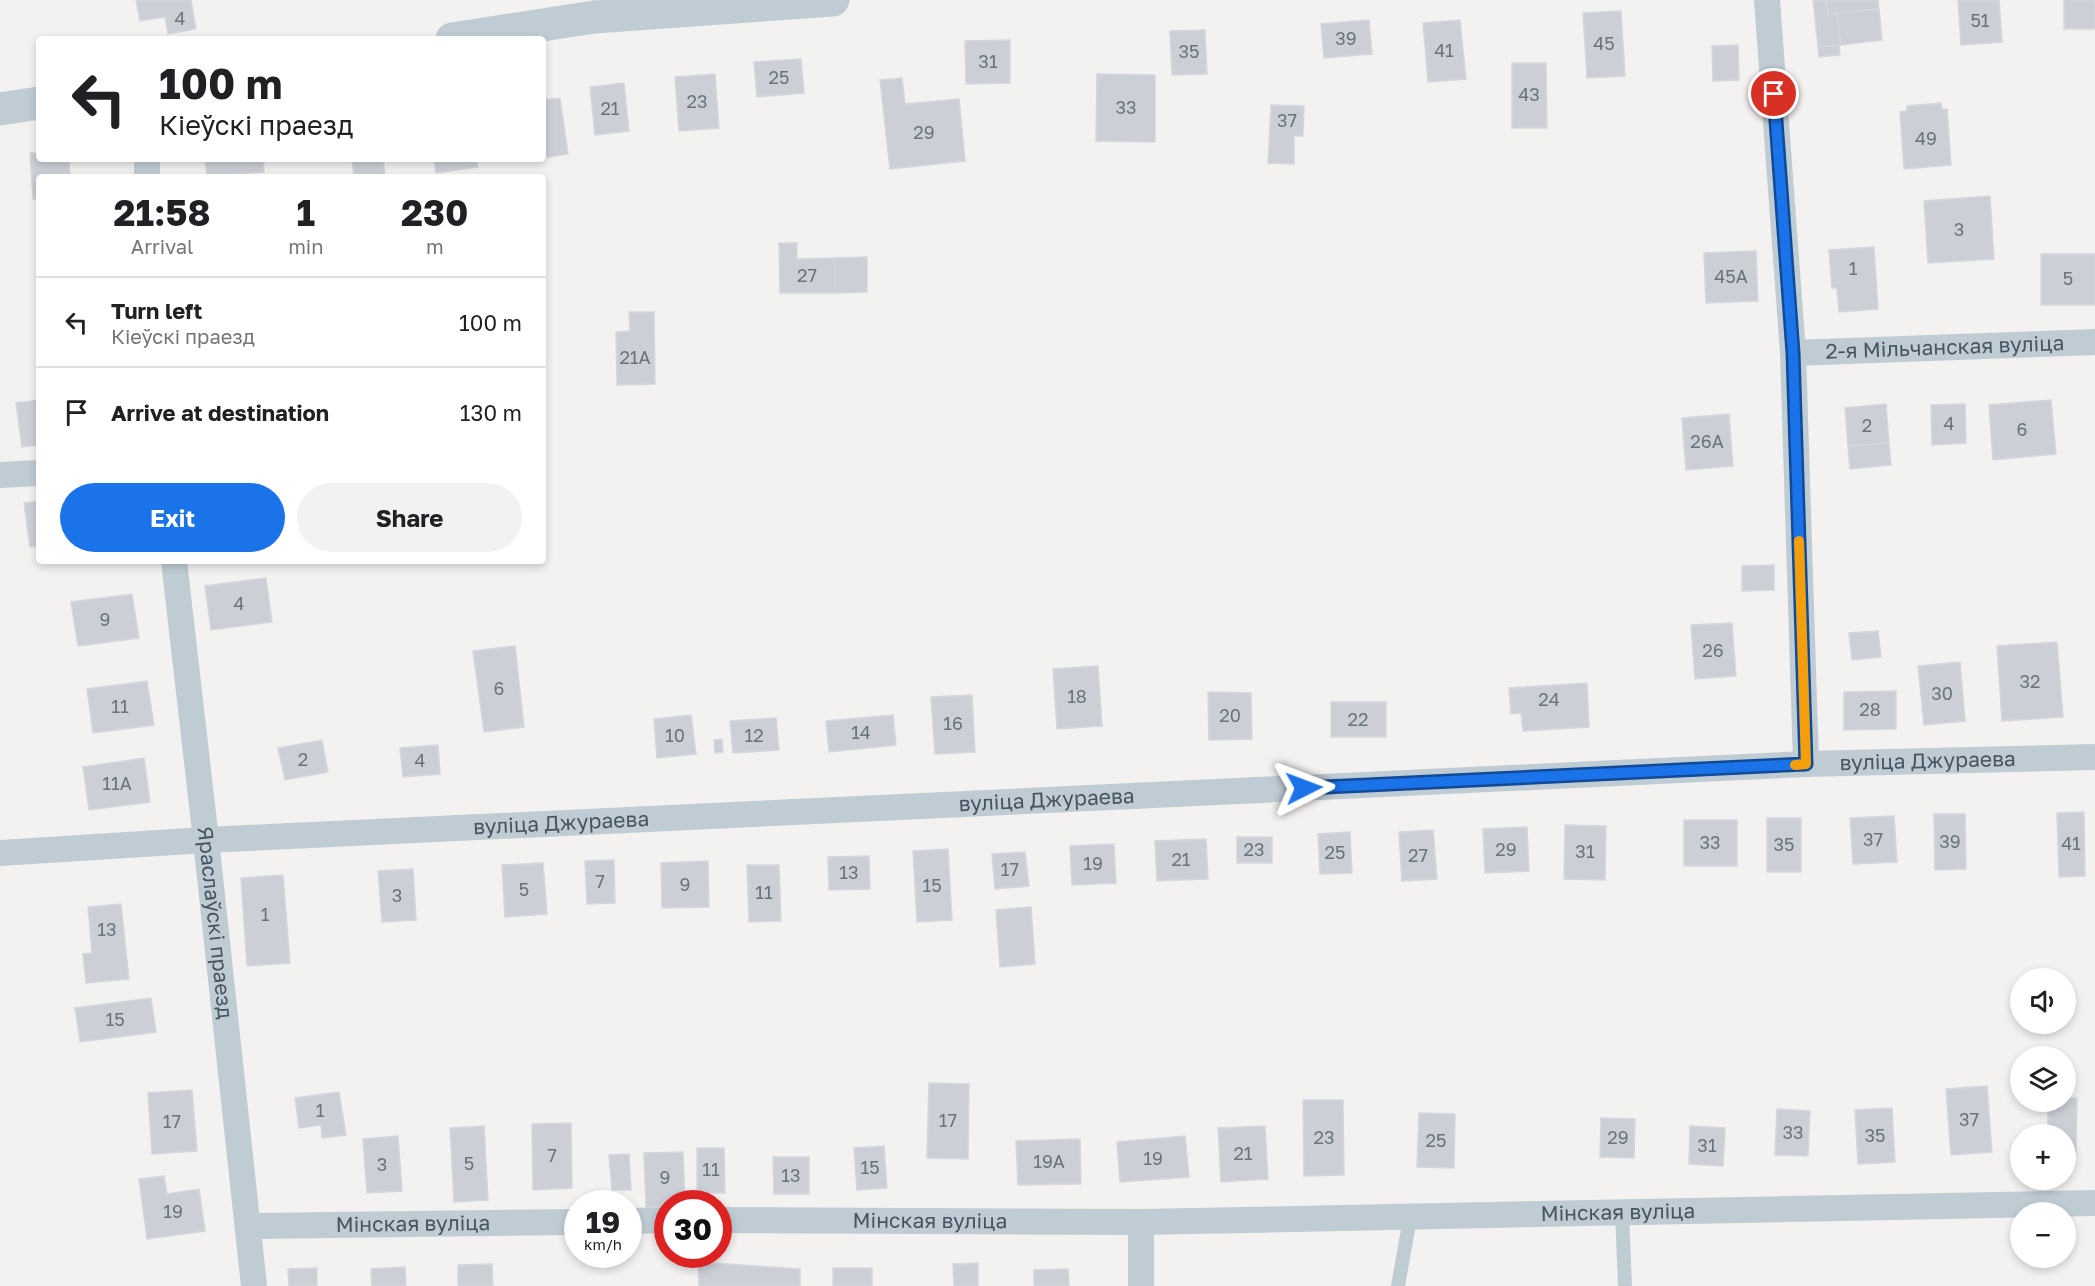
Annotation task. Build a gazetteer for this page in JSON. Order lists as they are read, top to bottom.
{
  "streets": {
    "street": [
      "2-я Мільчанская вуліца",
      "вуліца Джураева",
      "Яраслаўскі праезд",
      "Мінская вуліца"
    ]
  },
  "crossings": [
    ["вуліца Джураева", "Яраслаўскі праезд"],
    ["Яраслаўскі праезд", "Мінская вуліца"]
  ],
  "house_numbers": [
    "4",
    "51",
    "39",
    "45",
    "41",
    "35",
    "31",
    "25",
    "43",
    "23",
    "33",
    "21",
    "37",
    "29",
    "49",
    "3",
    "1",
    "27",
    "45А",
    "5",
    "21А",
    "4",
    "2",
    "6",
    "26А",
    "4",
    "9",
    "26",
    "32",
    "6",
    "30",
    "18",
    "24",
    "11",
    "28",
    "20",
    "22",
    "16",
    "14",
    "10",
    "12",
    "2",
    "4",
    "11А",
    "37",
    "39",
    "33",
    "41",
    "35",
    "23",
    "29",
    "31",
    "25",
    "27",
    "21",
    "19",
    "17",
    "13",
    "7",
    "9",
    "15",
    "5",
    "11",
    "3",
    "1",
    "13",
    "15",
    "1",
    "37",
    "17",
    "17",
    "33",
    "35",
    "23",
    "29",
    "25",
    "31",
    "21",
    "7",
    "19",
    "19А",
    "5",
    "3",
    "15",
    "11",
    "13",
    "9",
    "19"
  ],
  "page": {
    "turn": ["100 m", "Кіеўскі праезд"],
    "eta": [
      "21:58",
      "Arrival",
      "1",
      "min",
      "230",
      "m"
    ],
    "list": [
      {
        "name": "Turn left",
        "note": "Кіеўскі праезд",
        "value": "100 m"
      },
      {
        "name": "Arrive at destination",
        "value": "130 m"
      }
    ],
    "buttons": ["Exit", "Share"],
    "map_buttons": ["+", "−"],
    "speed": "19 km/h",
    "limit": "30"
  }
}
